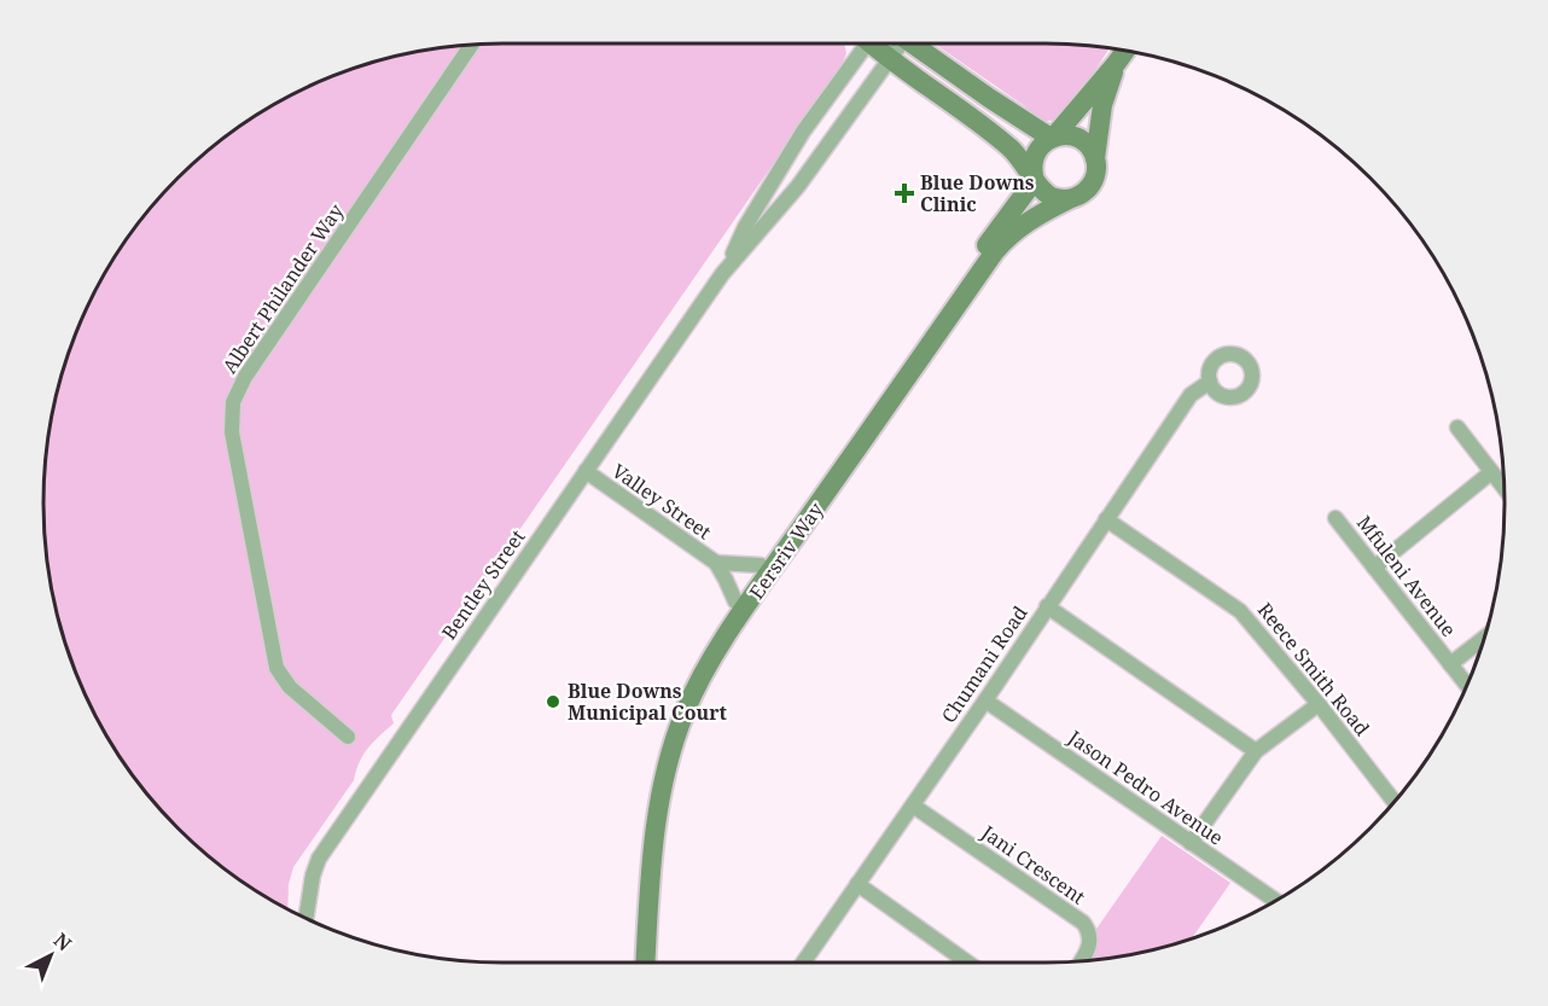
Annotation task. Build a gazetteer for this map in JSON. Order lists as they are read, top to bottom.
{
  "streets": {
    "main road": ["Eersriv Way"],
    "street": [
      "Albert Philander Way",
      "Valley Street",
      "Mfuleni Avenue",
      "Bentley Street",
      "Chumani Road",
      "Reece Smith Road",
      "Jason Pedro Avenue",
      "Jani Crescent"
    ]
  },
  "crossings": [
    ["Valley Street", "Eersriv Way"],
    ["Valley Street", "Bentley Street"],
    ["Chumani Road", "Reece Smith Road"],
    ["Chumani Road", "Jason Pedro Avenue"],
    ["Chumani Road", "Jani Crescent"]
  ],
  "places": {
    "health": ["Blue Downs Clinic"],
    "other": ["Blue Downs Municipal Court"]
  },
  "north": "top right"
}
